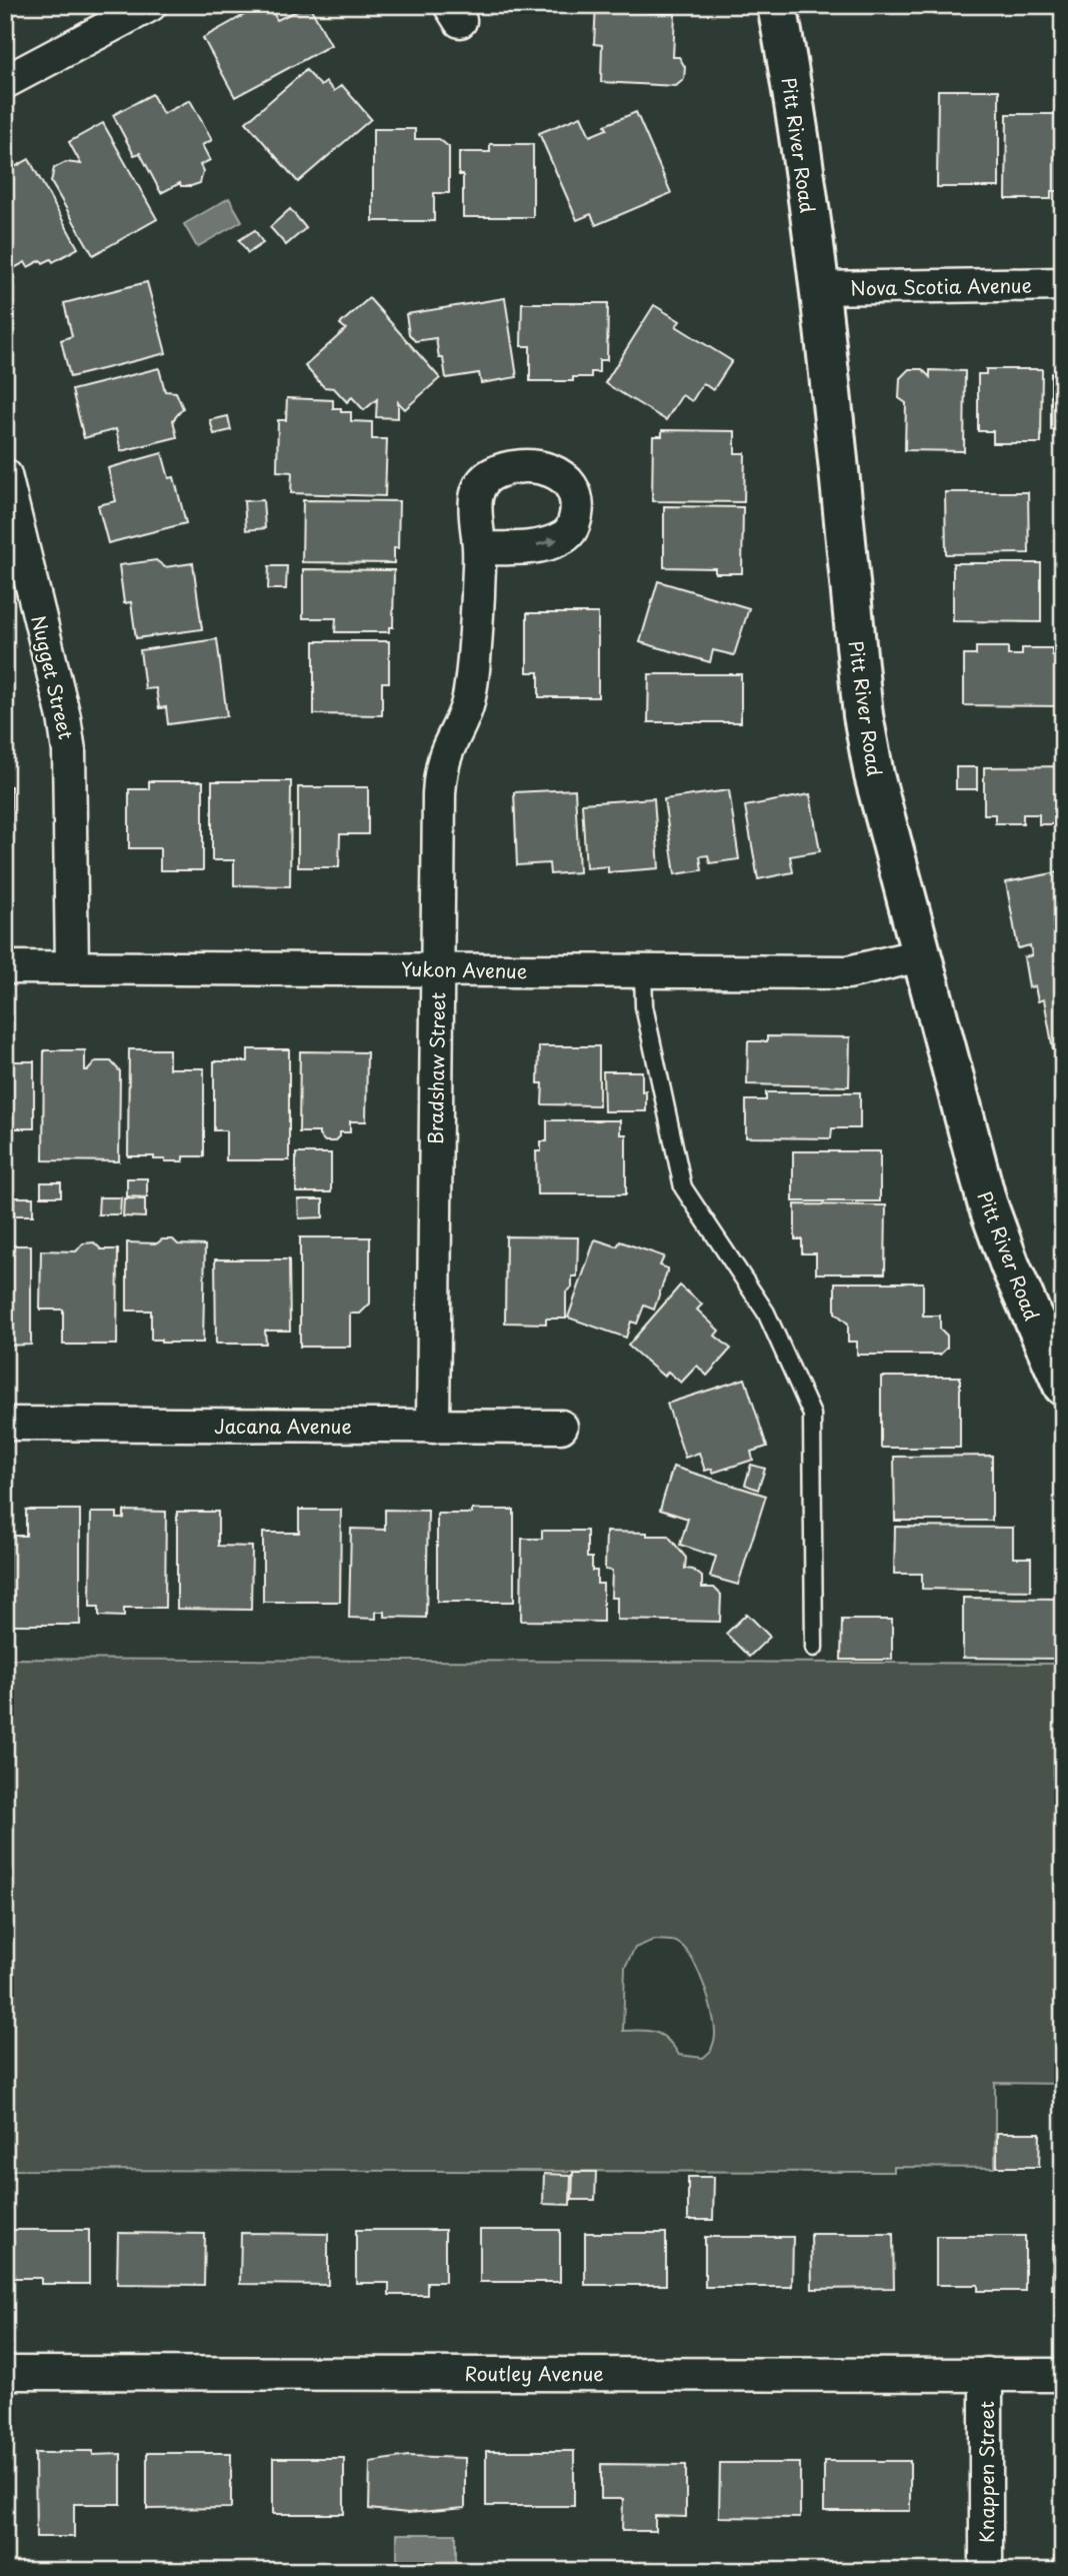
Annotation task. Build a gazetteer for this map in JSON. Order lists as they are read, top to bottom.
{
  "streets": {
    "main road": ["Pitt River Road"],
    "street": [
      "Nova Scotia Avenue",
      "Nugget Street",
      "Yukon Avenue",
      "Bradshaw Street",
      "Jacana Avenue",
      "Routley Avenue",
      "Knappen Street"
    ]
  },
  "crossings": [
    ["Pitt River Road", "Nova Scotia Avenue"],
    ["Pitt River Road", "Yukon Avenue"],
    ["Nugget Street", "Yukon Avenue"],
    ["Yukon Avenue", "Bradshaw Street"],
    ["Bradshaw Street", "Jacana Avenue"],
    ["Routley Avenue", "Knappen Street"]
  ]
}
